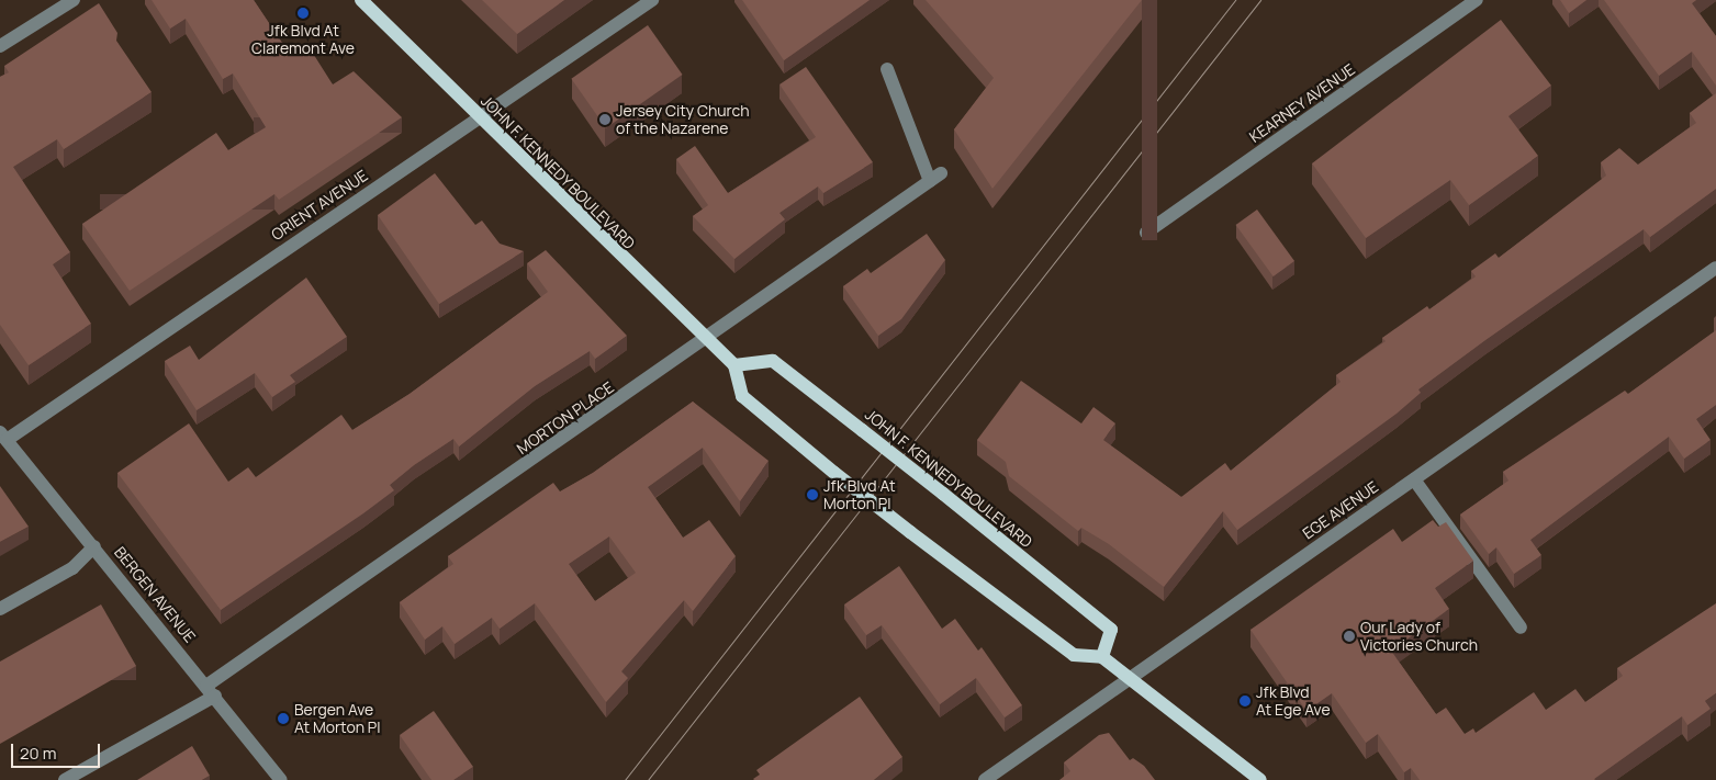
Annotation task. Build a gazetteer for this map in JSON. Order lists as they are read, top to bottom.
{
  "streets": {
    "main road": ["JOHN F. KENNEDY BOULEVARD"],
    "street": [
      "KEARNEY AVENUE",
      "ORIENT AVENUE",
      "MORTON PLACE",
      "EGE AVENUE",
      "BERGEN AVENUE"
    ]
  },
  "crossings": [
    ["JOHN F. KENNEDY BOULEVARD", "ORIENT AVENUE"],
    ["JOHN F. KENNEDY BOULEVARD", "MORTON PLACE"],
    ["ORIENT AVENUE", "BERGEN AVENUE"],
    ["MORTON PLACE", "BERGEN AVENUE"]
  ],
  "places": [
    "Jfk Blvd At Claremont Ave",
    "Jersey City Church of the Nazarene",
    "Jfk Blvd At Morton Pl",
    "Our Lady of Victories Church",
    "Jfk Blvd At Ege Ave",
    "Bergen Ave At Morton Pl"
  ],
  "scale_bar": "20 m"
}
